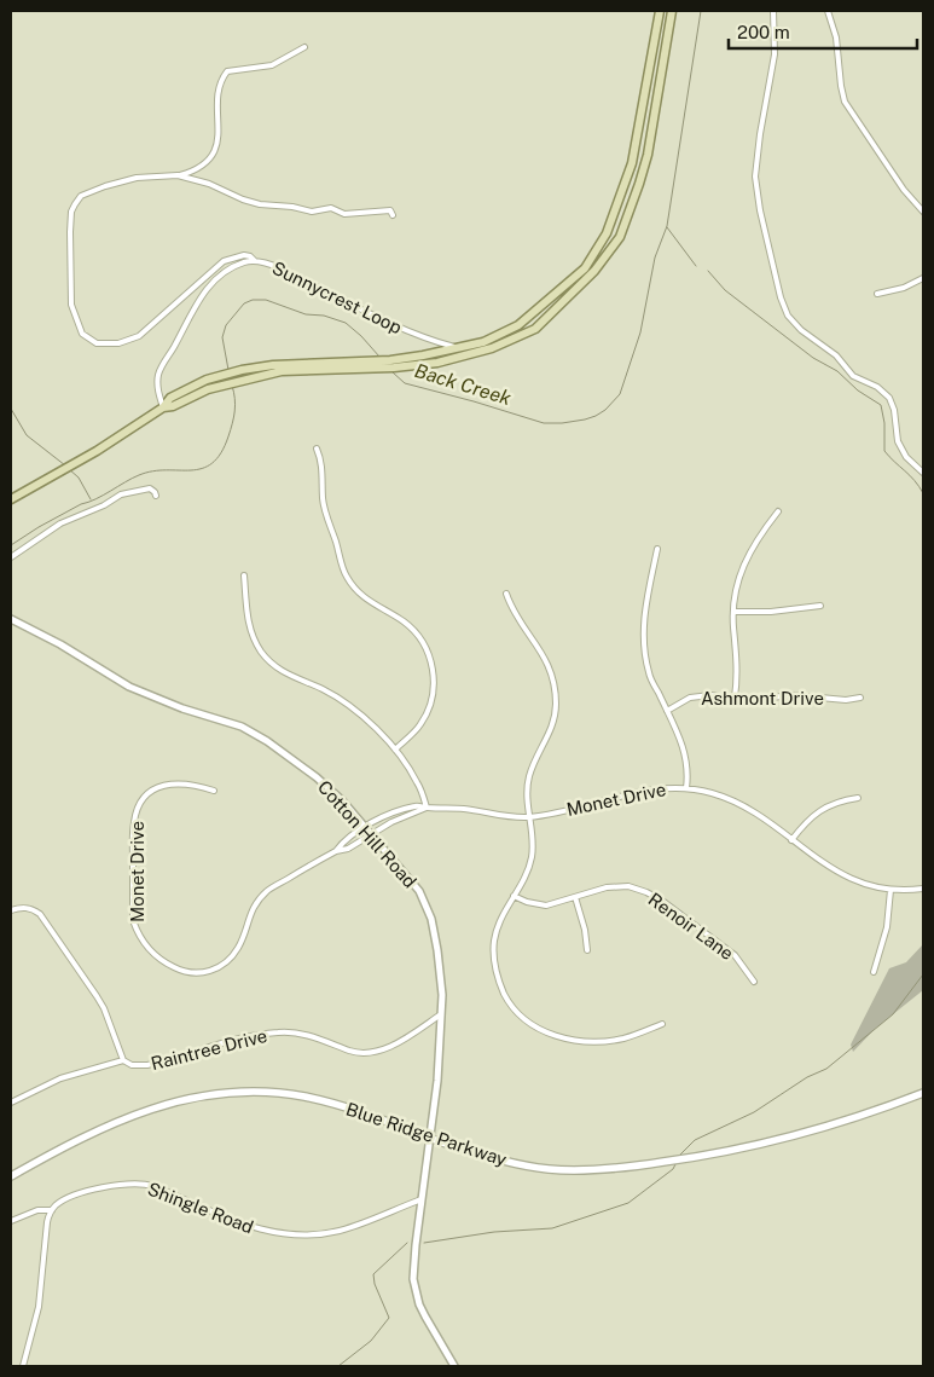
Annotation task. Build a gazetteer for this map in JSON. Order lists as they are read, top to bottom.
{
  "streets": {
    "main road": ["Blue Ridge Parkway"],
    "street": [
      "Sunnycrest Loop",
      "Ashmont Drive",
      "Monet Drive",
      "Cotton Hill Road",
      "Renoir Lane",
      "Raintree Drive",
      "Shingle Road"
    ]
  },
  "crossings": [
    ["Monet Drive", "Cotton Hill Road"],
    ["Cotton Hill Road", "Raintree Drive"],
    ["Cotton Hill Road", "Shingle Road"]
  ],
  "water": ["Back Creek"],
  "scale_bar": "200 m"
}
